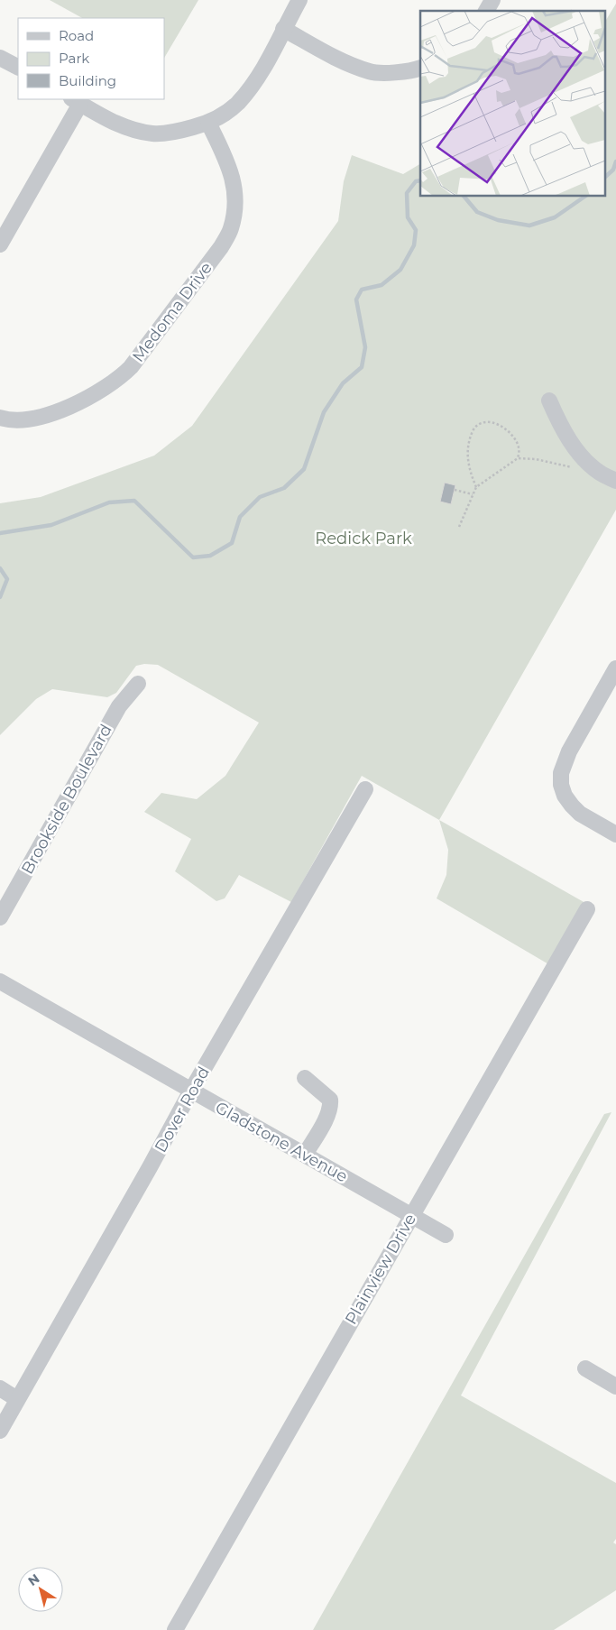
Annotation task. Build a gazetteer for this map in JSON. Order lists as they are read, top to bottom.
{
  "streets": {
    "street": [
      "Medoma Drive",
      "Brookside Boulevard",
      "Dover Road",
      "Gladstone Avenue",
      "Plainview Drive"
    ]
  },
  "crossings": [
    ["Dover Road", "Gladstone Avenue"],
    ["Gladstone Avenue", "Plainview Drive"]
  ],
  "parks": ["Redick Park"],
  "legend": ["Road", "Park", "Building"],
  "north": "top left"
}
